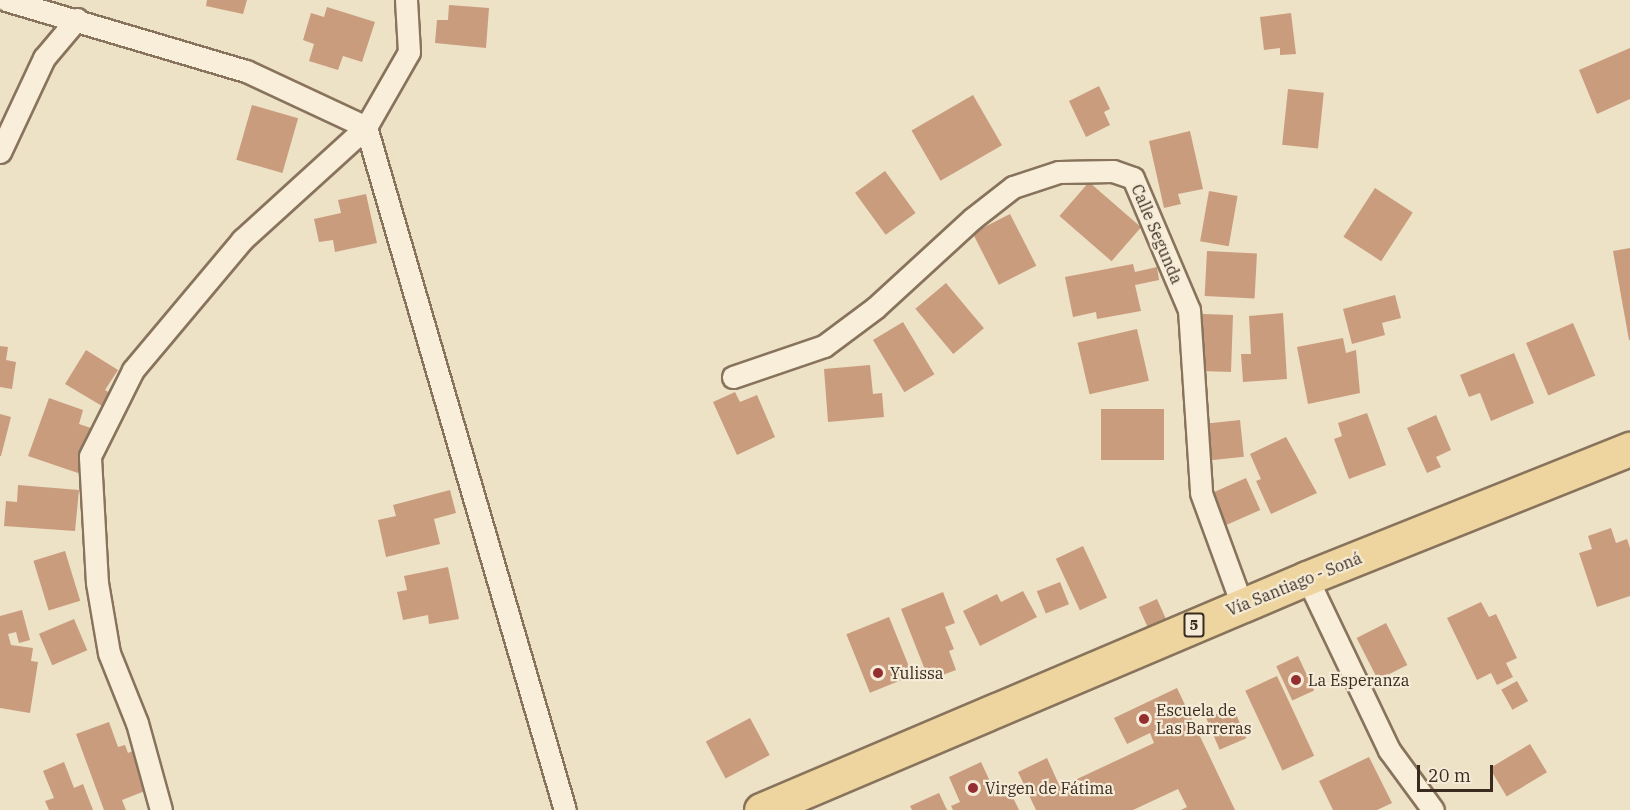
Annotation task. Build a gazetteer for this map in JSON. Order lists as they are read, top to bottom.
{
  "streets": {
    "main road": ["Vía Santiago - Soná", "5"],
    "street": ["Calle Segunda"]
  },
  "crossings": [
    ["Calle Segunda", "Vía Santiago - Soná"]
  ],
  "places": [
    "Yulissa",
    "La Esperanza",
    "Escuela de Las Barreras",
    "Virgen de Fátima"
  ],
  "scale_bar": "20 m"
}
